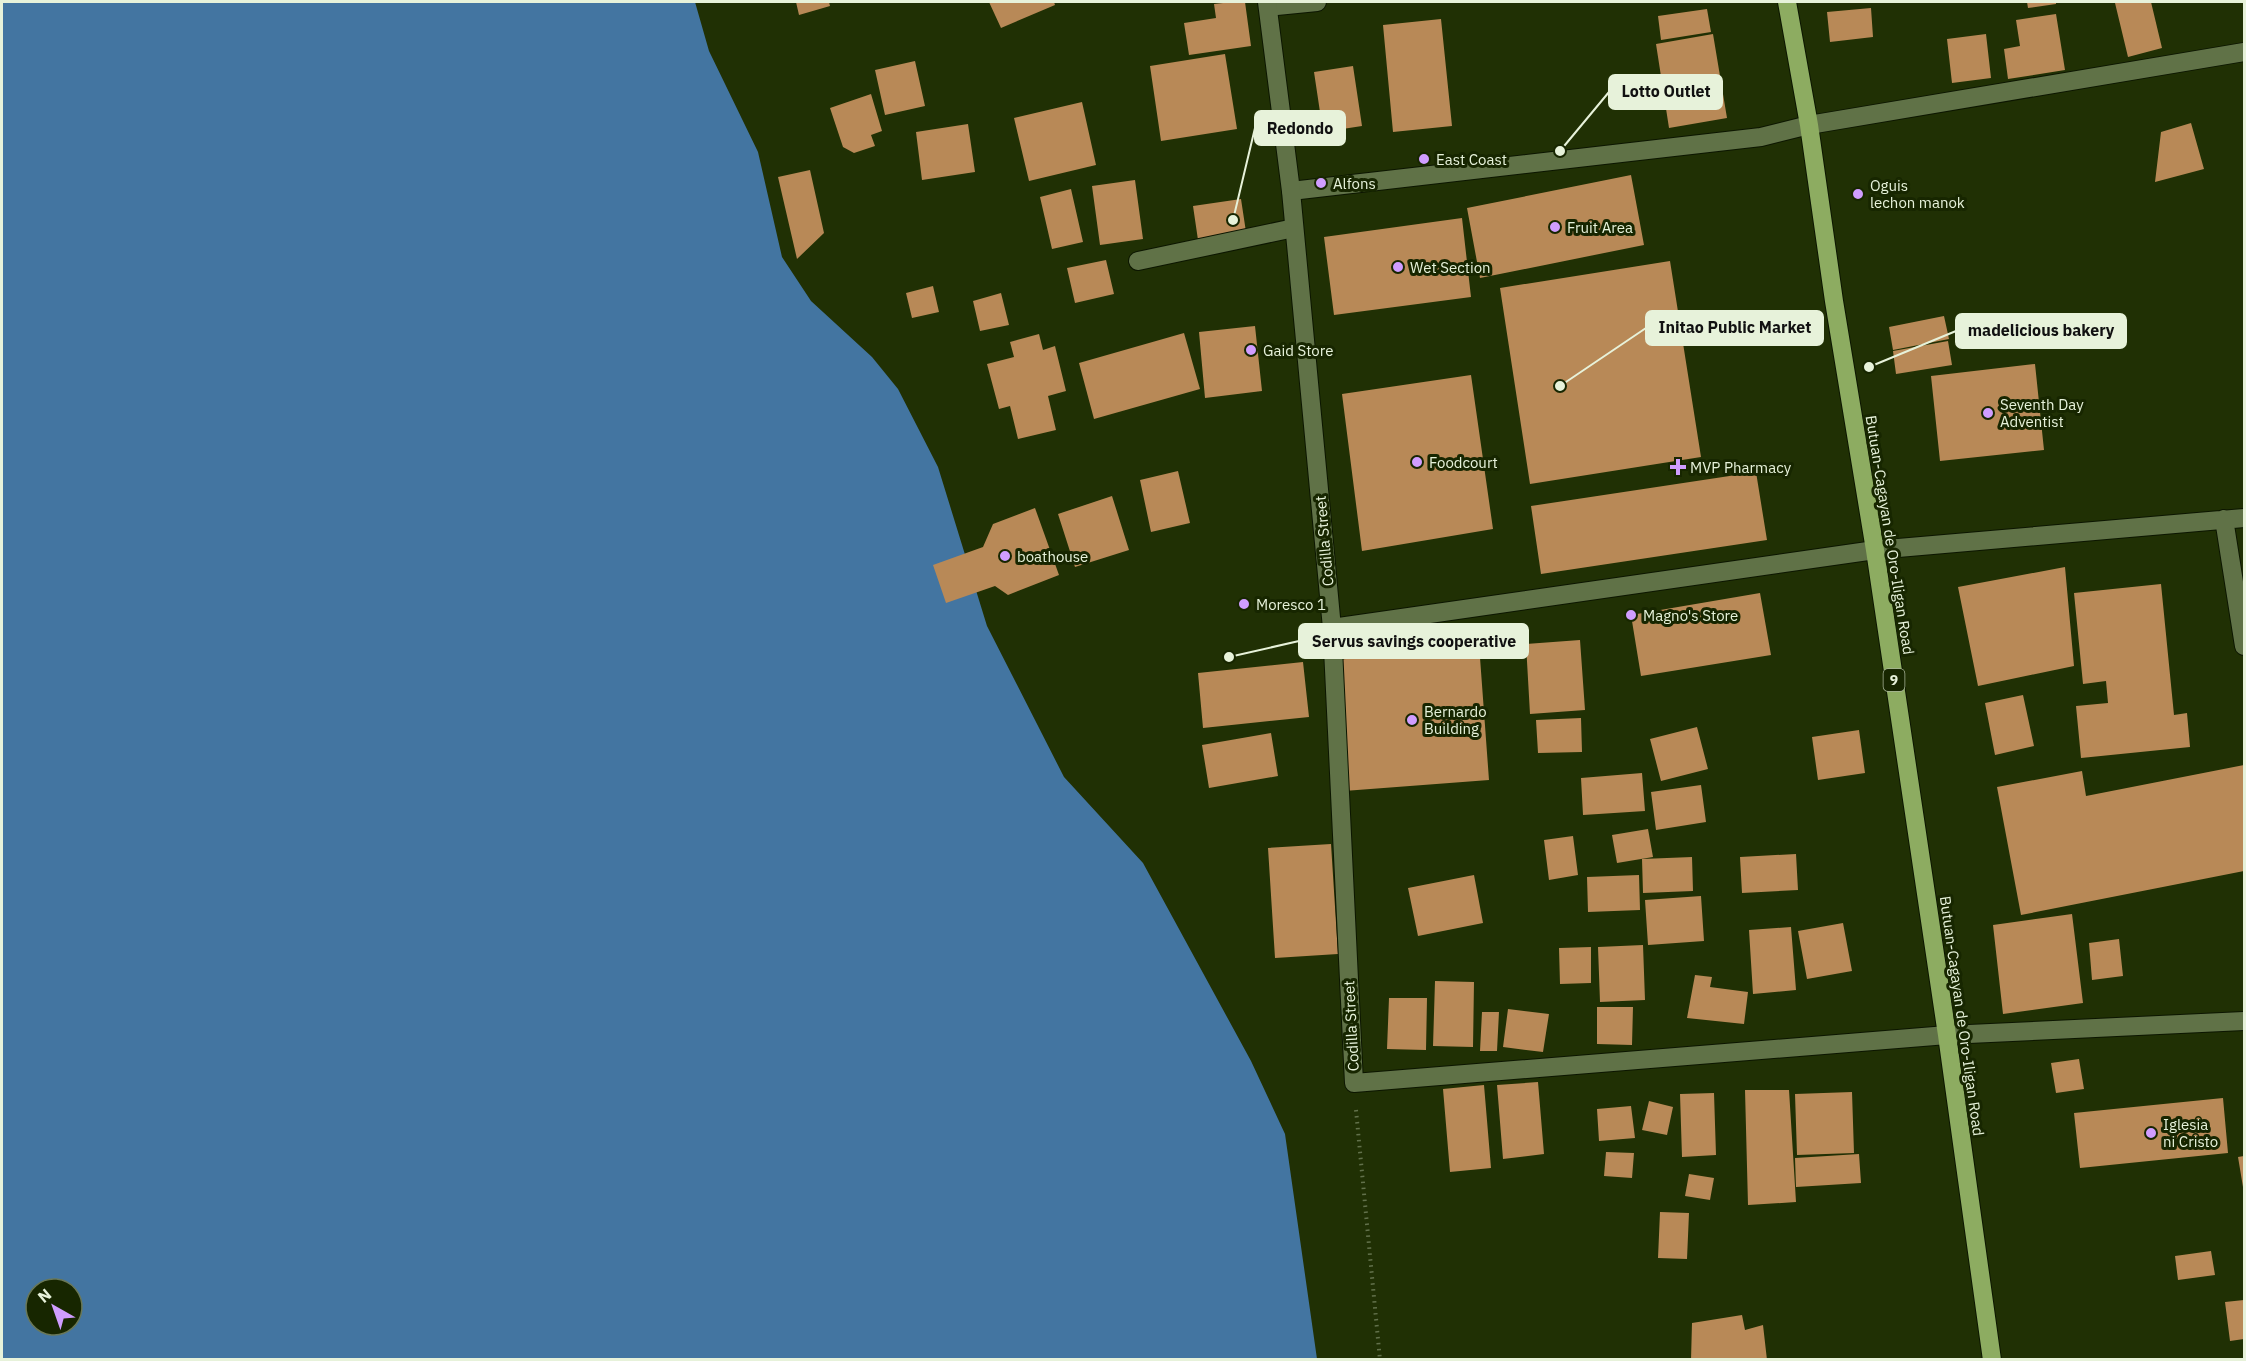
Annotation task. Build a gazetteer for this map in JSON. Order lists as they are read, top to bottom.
{
  "streets": {
    "highway": ["Butuan-Cagayan de Oro-Iligan Road", "9"],
    "street": ["Codilla Street"]
  },
  "places": {
    "other": [
      "Lotto Outlet",
      "East Coast",
      "Alfons",
      "Oguis lechon manok",
      "Redondo",
      "Fruit Area",
      "Wet Section",
      "Gaid Store",
      "madelicious bakery",
      "Initao Public Market",
      "Seventh Day Adventist",
      "Foodcourt",
      "boathouse",
      "Moresco 1",
      "Magno's Store",
      "Servus savings cooperative",
      "Bernardo Building",
      "Iglesia ni Cristo"
    ],
    "health": ["MVP Pharmacy"]
  },
  "north": "top left"
}
